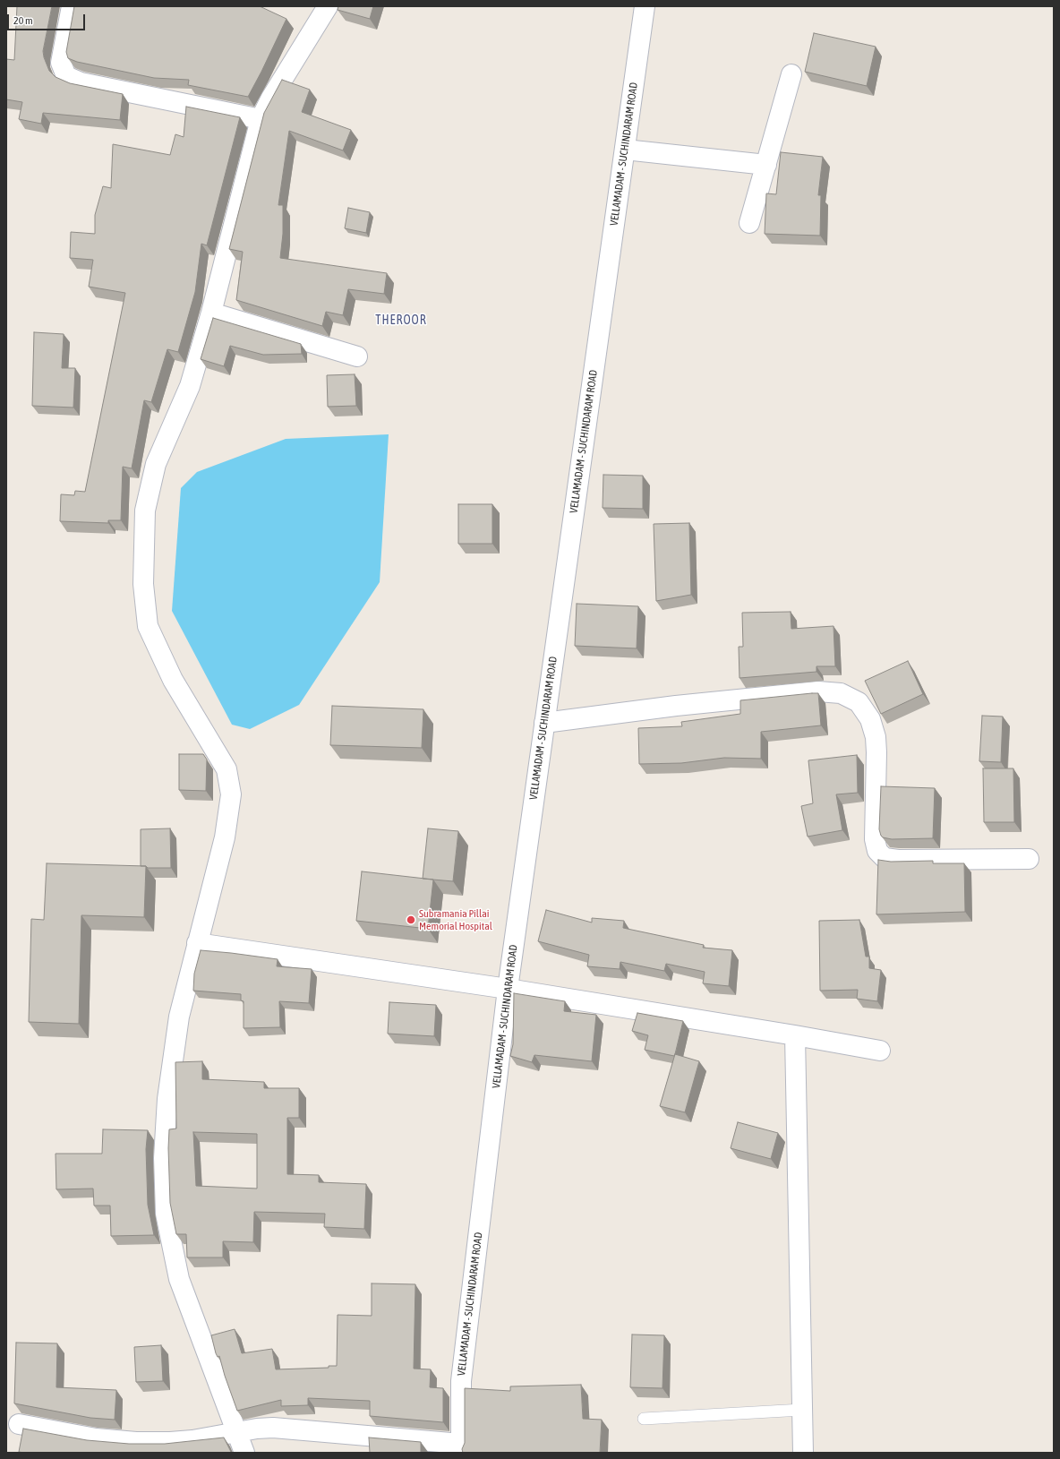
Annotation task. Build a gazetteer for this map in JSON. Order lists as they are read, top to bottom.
{
  "streets": {
    "street": ["VELLAMADAM - SUCHINDARAM ROAD"]
  },
  "districts": ["THEROOR"],
  "places": ["Subramania Pillai Memorial Hospital"],
  "scale_bar": "20 m"
}
